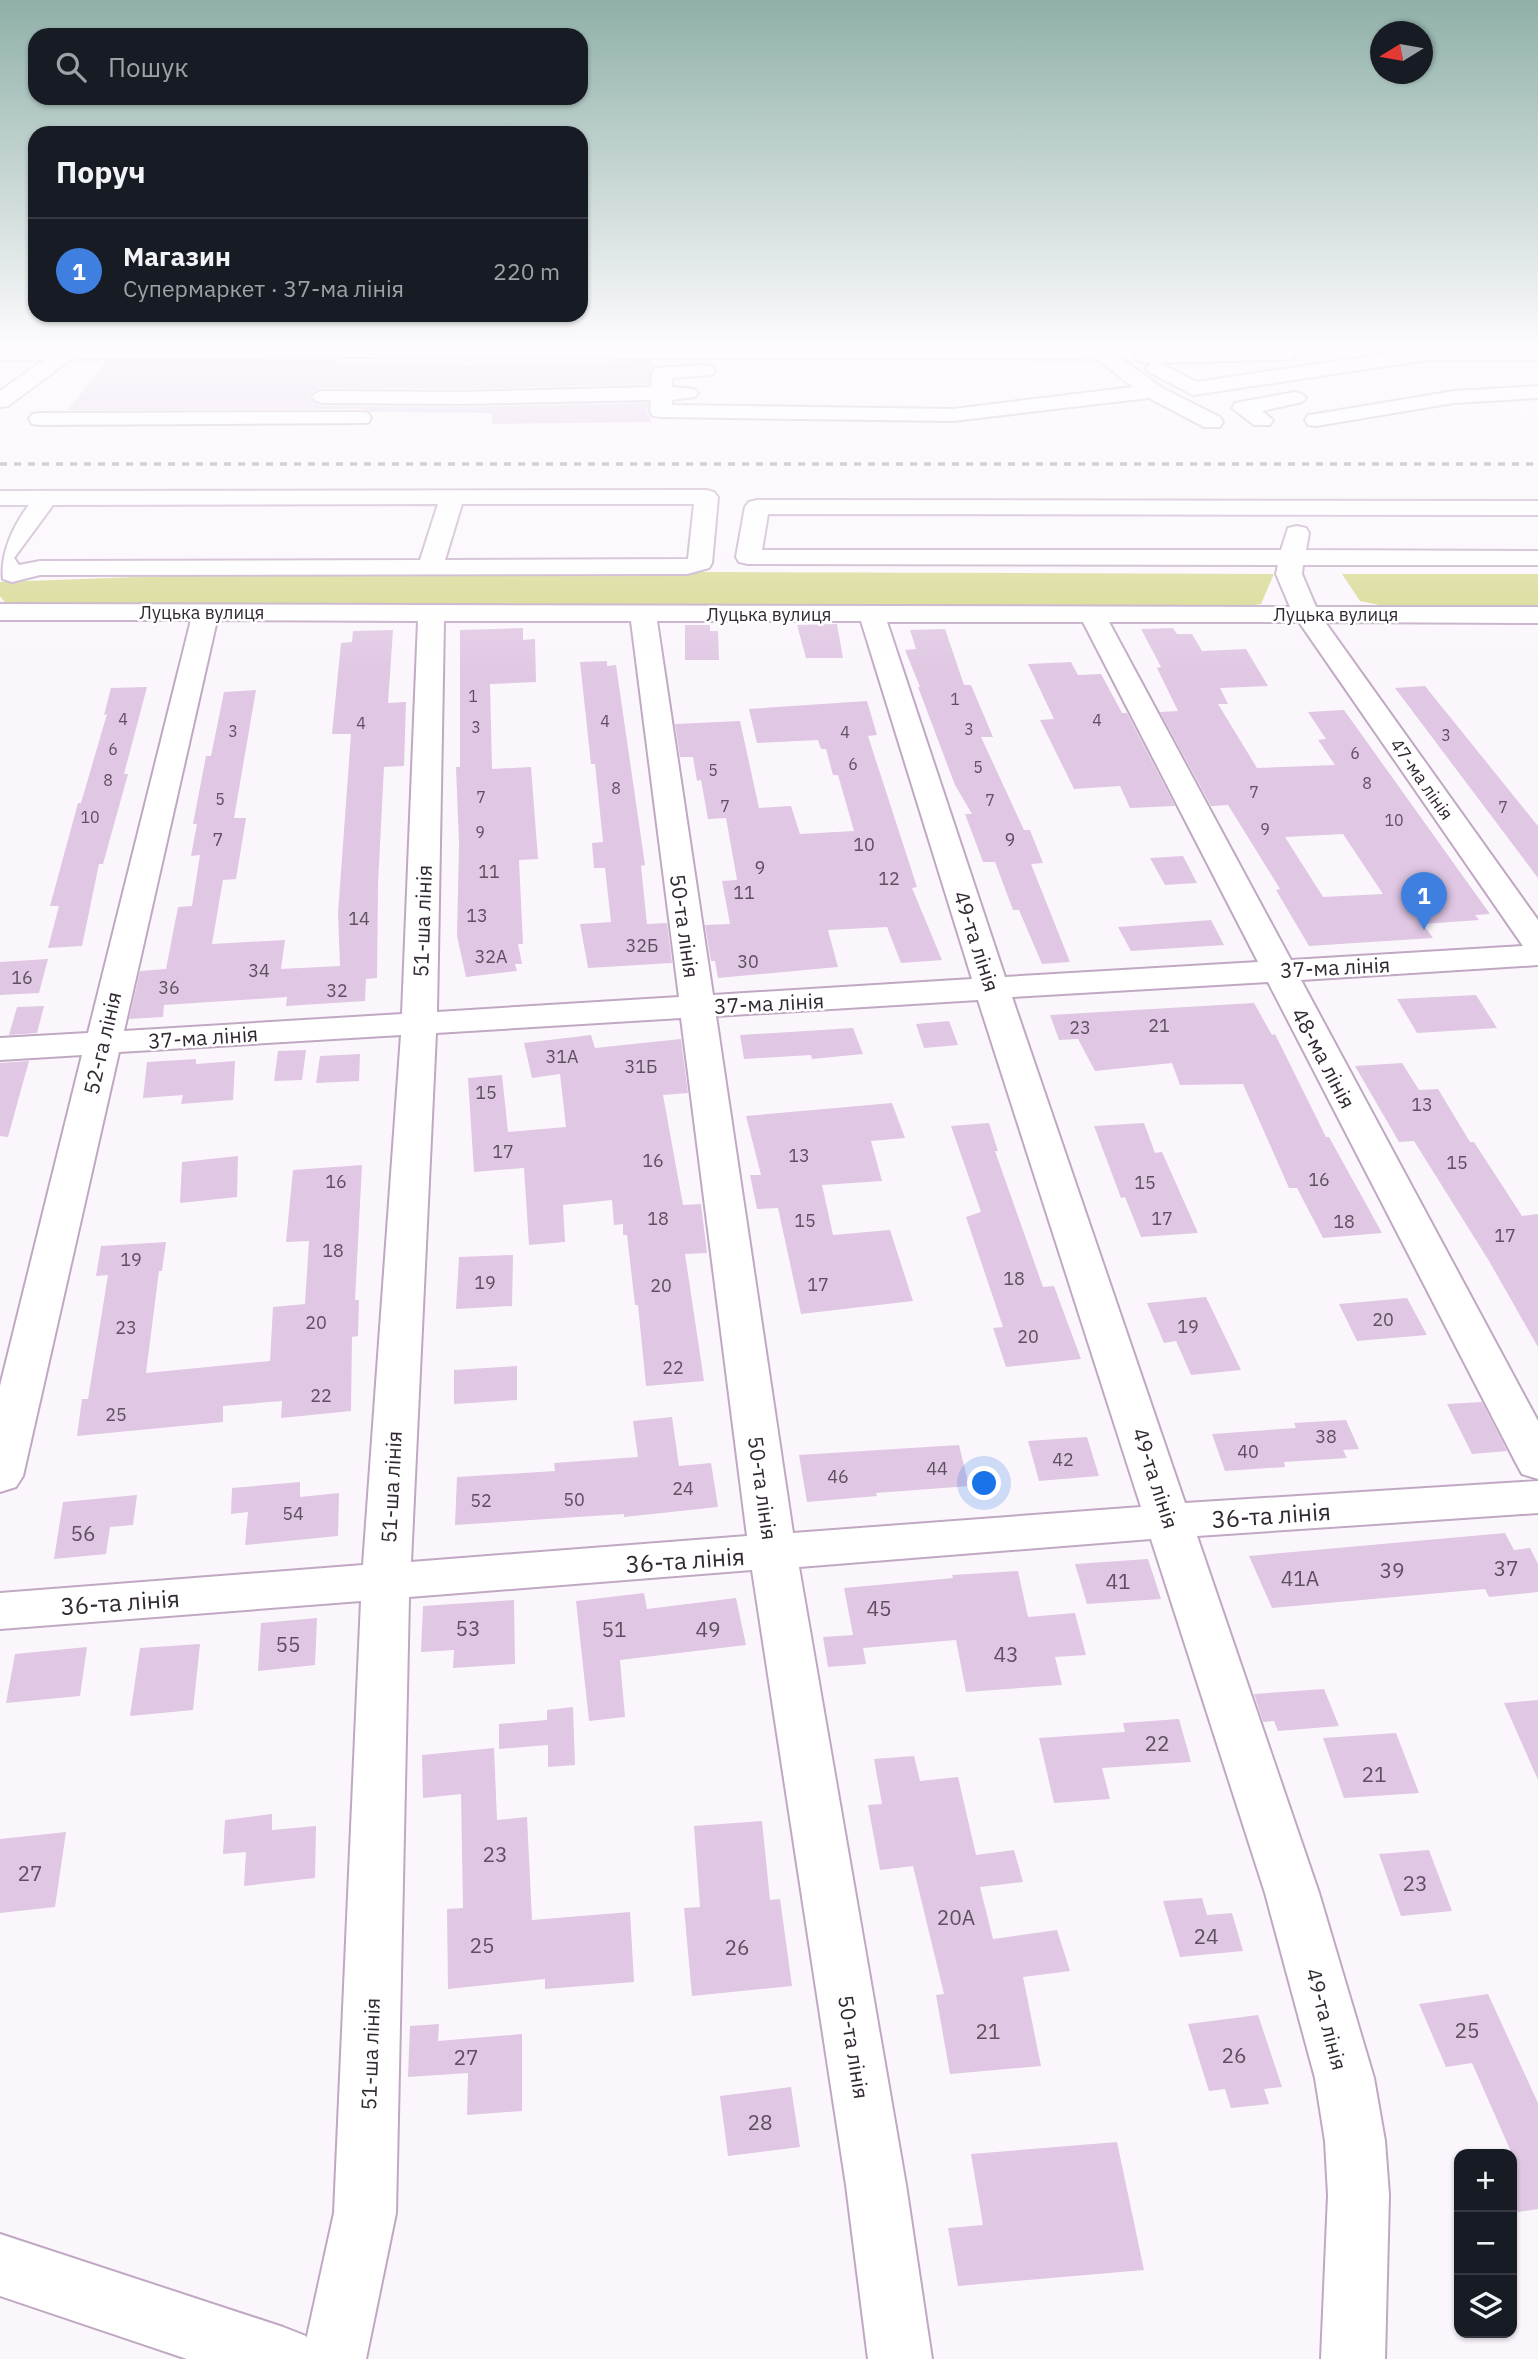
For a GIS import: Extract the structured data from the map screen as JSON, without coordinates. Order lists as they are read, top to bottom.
{
  "streets": {
    "main road": [
      "Луцька вулиця",
      "47-ма лінія",
      "51-ша лінія",
      "50-та лінія",
      "49-та лінія",
      "37-ма лінія",
      "52-га лінія",
      "48-ма лінія",
      "36-та лінія"
    ]
  },
  "crossings": [
    ["Луцька вулиця", "47-ма лінія"],
    ["Луцька вулиця", "51-ша лінія"],
    ["Луцька вулиця", "50-та лінія"],
    ["Луцька вулиця", "49-та лінія"],
    ["Луцька вулиця", "52-га лінія"],
    ["Луцька вулиця", "48-ма лінія"],
    ["51-ша лінія", "37-ма лінія"],
    ["51-ша лінія", "36-та лінія"],
    ["50-та лінія", "37-ма лінія"],
    ["50-та лінія", "36-та лінія"],
    ["49-та лінія", "37-ма лінія"],
    ["49-та лінія", "36-та лінія"],
    ["37-ма лінія", "52-га лінія"],
    ["37-ма лінія", "48-ма лінія"]
  ],
  "house_numbers": [
    "1",
    "1",
    "4",
    "4",
    "4",
    "4",
    "3",
    "3",
    "3",
    "4",
    "3",
    "6",
    "6",
    "6",
    "5",
    "5",
    "8",
    "8",
    "8",
    "7",
    "7",
    "5",
    "7",
    "7",
    "7",
    "10",
    "10",
    "9",
    "9",
    "7",
    "9",
    "10",
    "9",
    "11",
    "12",
    "11",
    "13",
    "14",
    "32Б",
    "32А",
    "30",
    "34",
    "16",
    "36",
    "32",
    "21",
    "23",
    "31А",
    "31Б",
    "15",
    "13",
    "17",
    "13",
    "16",
    "15",
    "16",
    "16",
    "15",
    "18",
    "17",
    "15",
    "18",
    "17",
    "18",
    "19",
    "18",
    "19",
    "17",
    "20",
    "20",
    "20",
    "19",
    "23",
    "20",
    "22",
    "22",
    "25",
    "38",
    "40",
    "42",
    "44",
    "46",
    "24",
    "50",
    "52",
    "54",
    "56",
    "37",
    "39",
    "41А",
    "41",
    "45",
    "53",
    "51",
    "49",
    "55",
    "43",
    "22",
    "21",
    "23",
    "27",
    "23",
    "20А",
    "24",
    "25",
    "26",
    "25",
    "21",
    "26",
    "27",
    "28"
  ],
  "north": "left",
  "page": {
    "search": "Пошук",
    "heading": "Поруч",
    "list": [
      {
        "mark": "1",
        "name": "Магазин",
        "note": "Супермаркет · 37-ма лінія",
        "value": "220 m"
      }
    ],
    "pins": "1",
    "map_buttons": ["+", "−"]
  }
}
